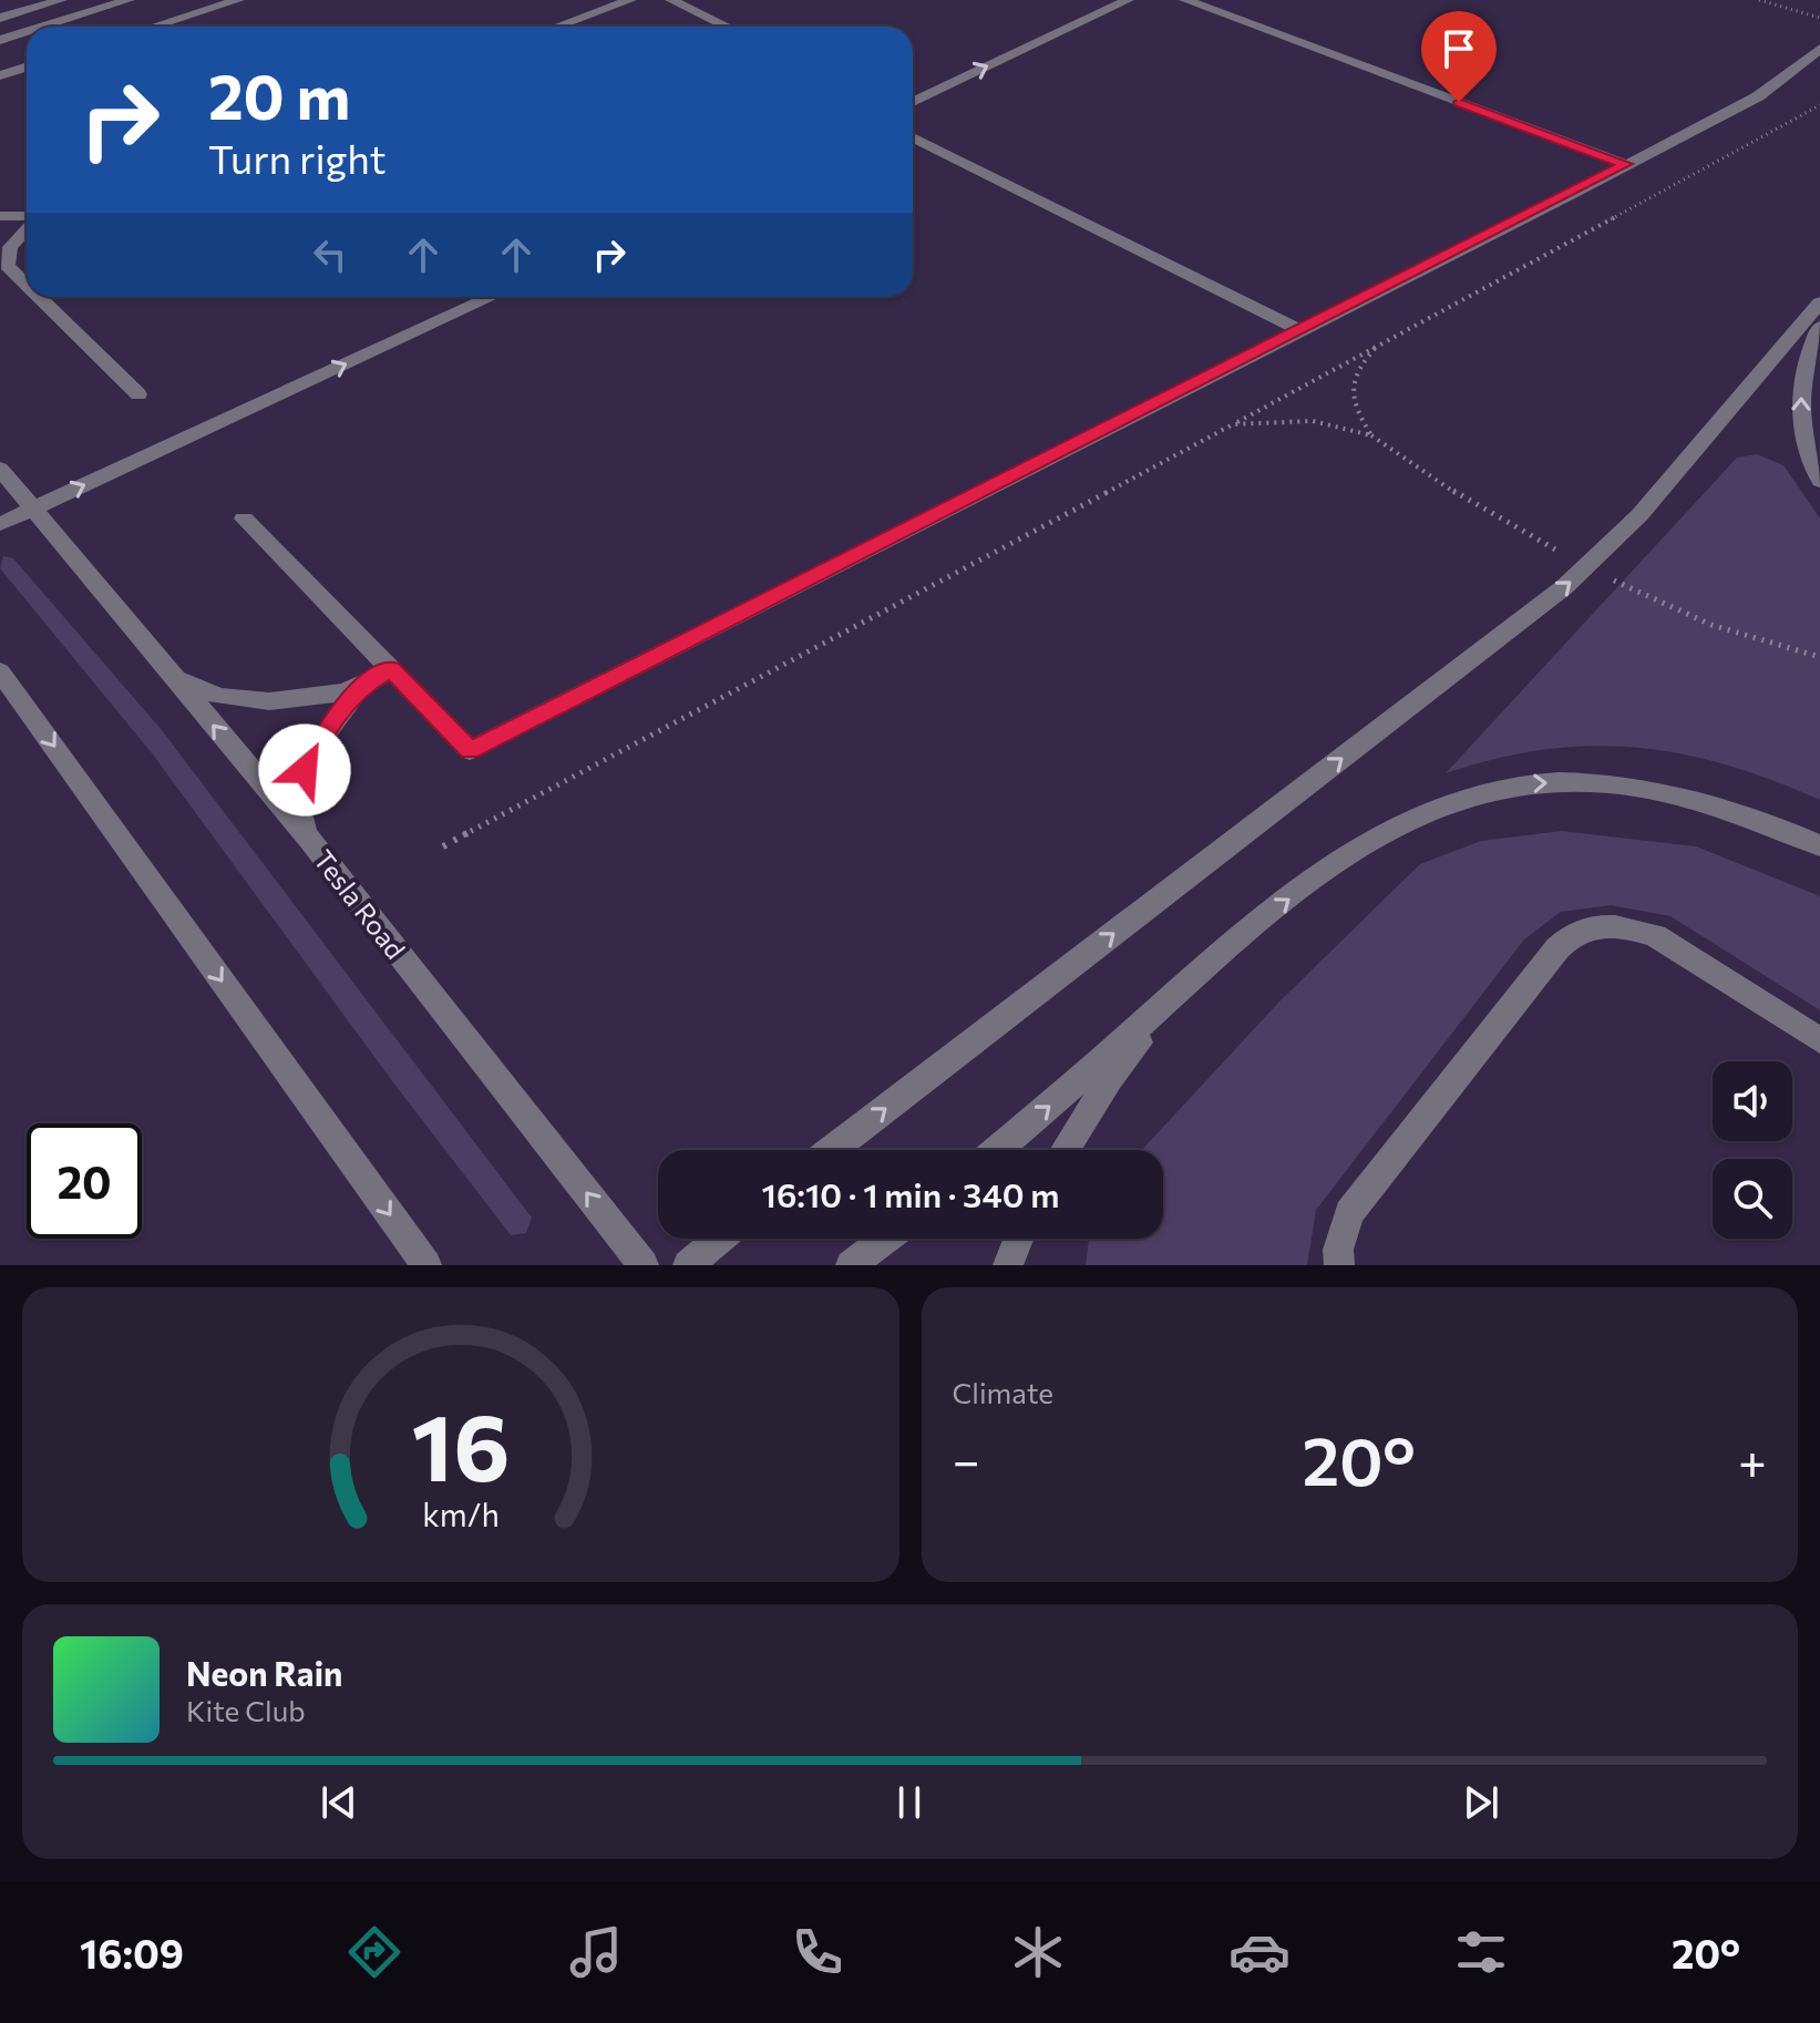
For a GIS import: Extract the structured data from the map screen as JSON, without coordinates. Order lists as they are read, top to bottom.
{
  "streets": {
    "street": ["Tesla Road"]
  },
  "page": {
    "turn": ["20 m", "Turn right"],
    "limit": "20",
    "trip": "16:10 · 1 min · 340 m",
    "tile": "Climate",
    "heat": ["−", "20°", "+"],
    "song": ["Neon Rain", "Kite Club"],
    "tabs": ["16:09", "20°"],
    "gauge": ["16", "km/h"]
  }
}
